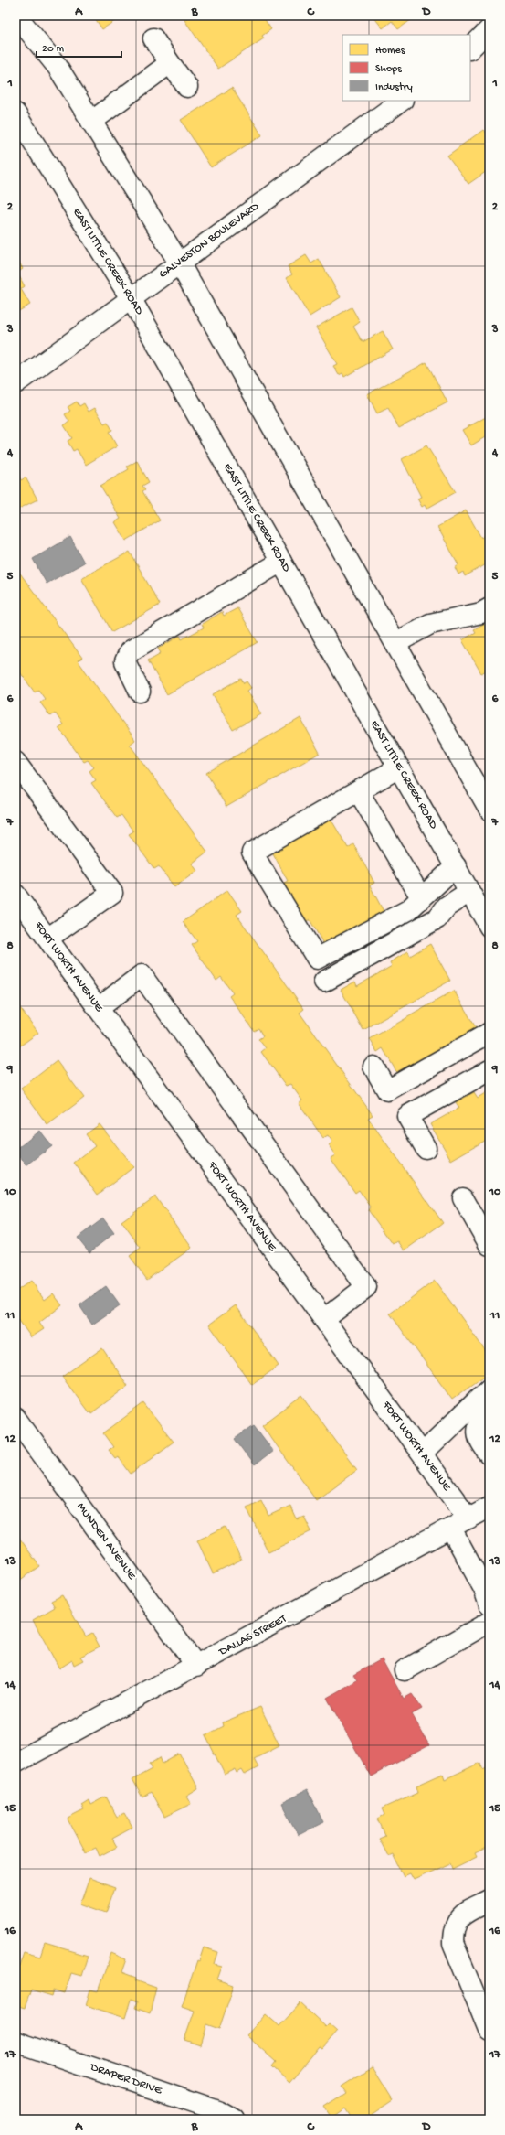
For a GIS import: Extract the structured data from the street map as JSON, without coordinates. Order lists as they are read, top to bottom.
{
  "streets": {
    "street": [
      "GALVESTON BOULEVARD",
      "EAST LITTLE CREEK ROAD",
      "FORT WORTH AVENUE",
      "MUNDEN AVENUE",
      "DALLAS STREET",
      "DRAPER DRIVE"
    ]
  },
  "crossings": [
    ["GALVESTON BOULEVARD", "EAST LITTLE CREEK ROAD"],
    ["FORT WORTH AVENUE", "DALLAS STREET"],
    ["MUNDEN AVENUE", "DALLAS STREET"]
  ],
  "legend": ["Homes", "Shops", "Industry"],
  "scale_bar": "20 m",
  "grid": {
    "columns": [
      "A",
      "B",
      "C",
      "D"
    ],
    "rows": [
      "1",
      "2",
      "3",
      "4",
      "5",
      "6",
      "7",
      "8",
      "9",
      "10",
      "11",
      "12",
      "13",
      "14",
      "15",
      "16",
      "17"
    ]
  }
}
